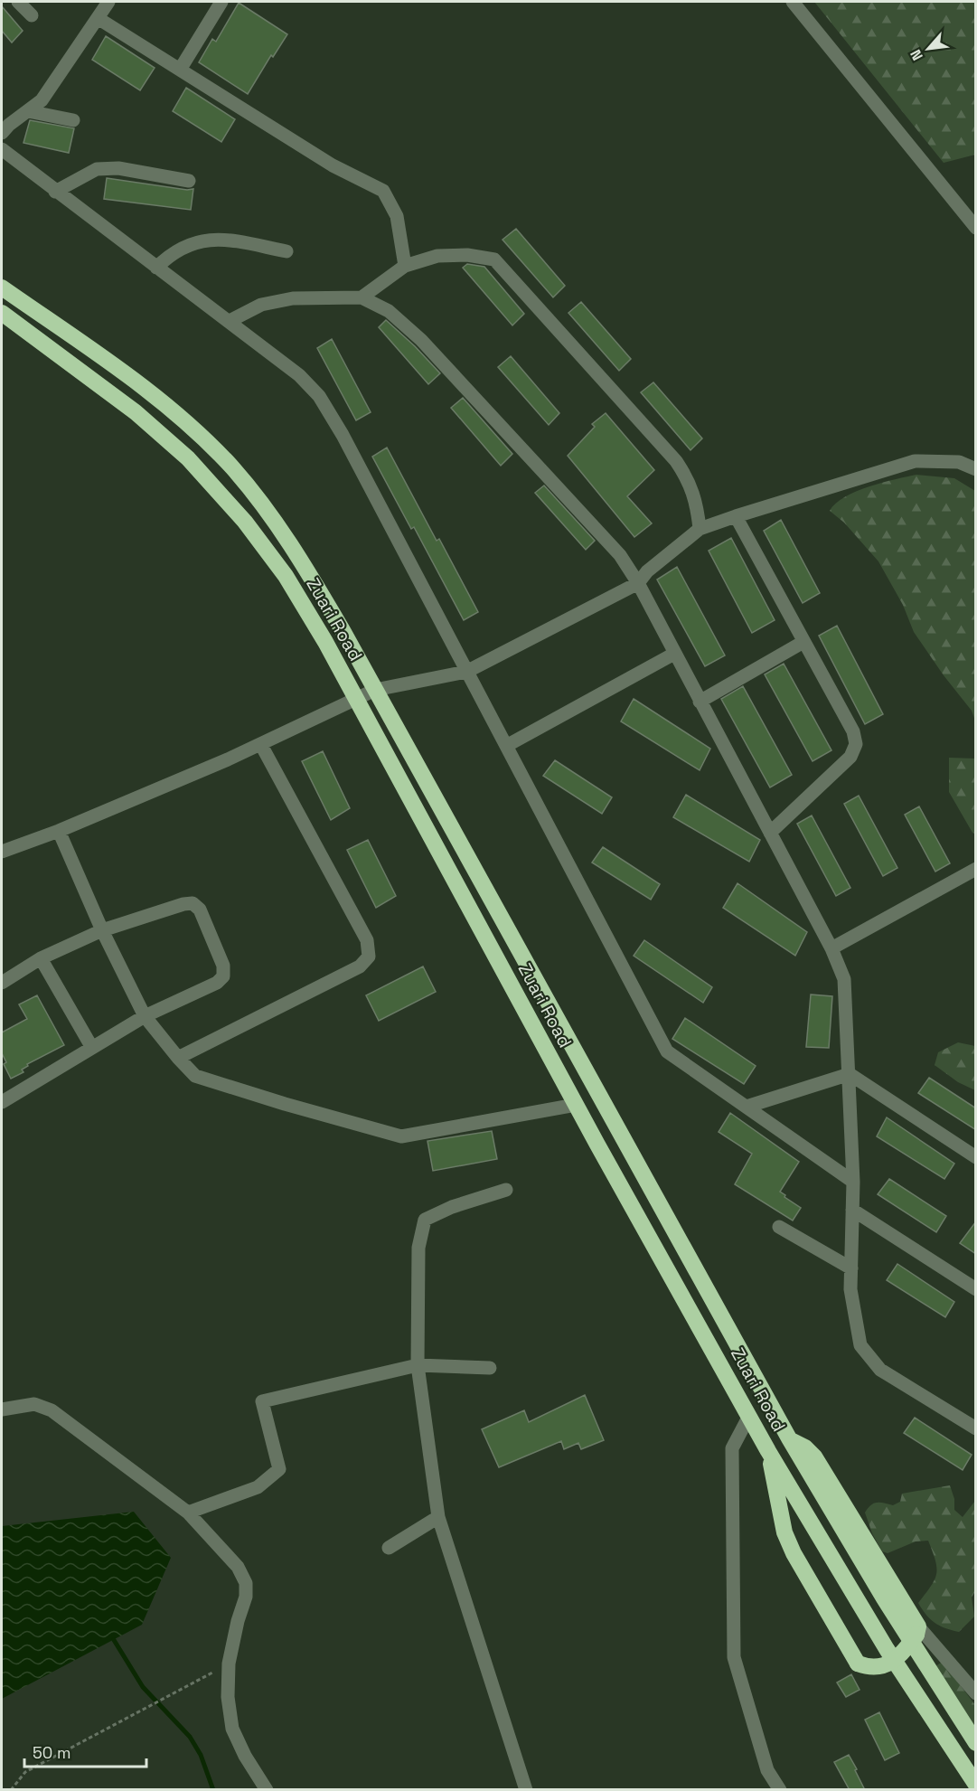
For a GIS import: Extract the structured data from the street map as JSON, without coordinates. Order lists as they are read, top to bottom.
{
  "streets": {
    "highway": ["Zuari Road"]
  },
  "scale_bar": "50 m",
  "north": "bottom left"
}
